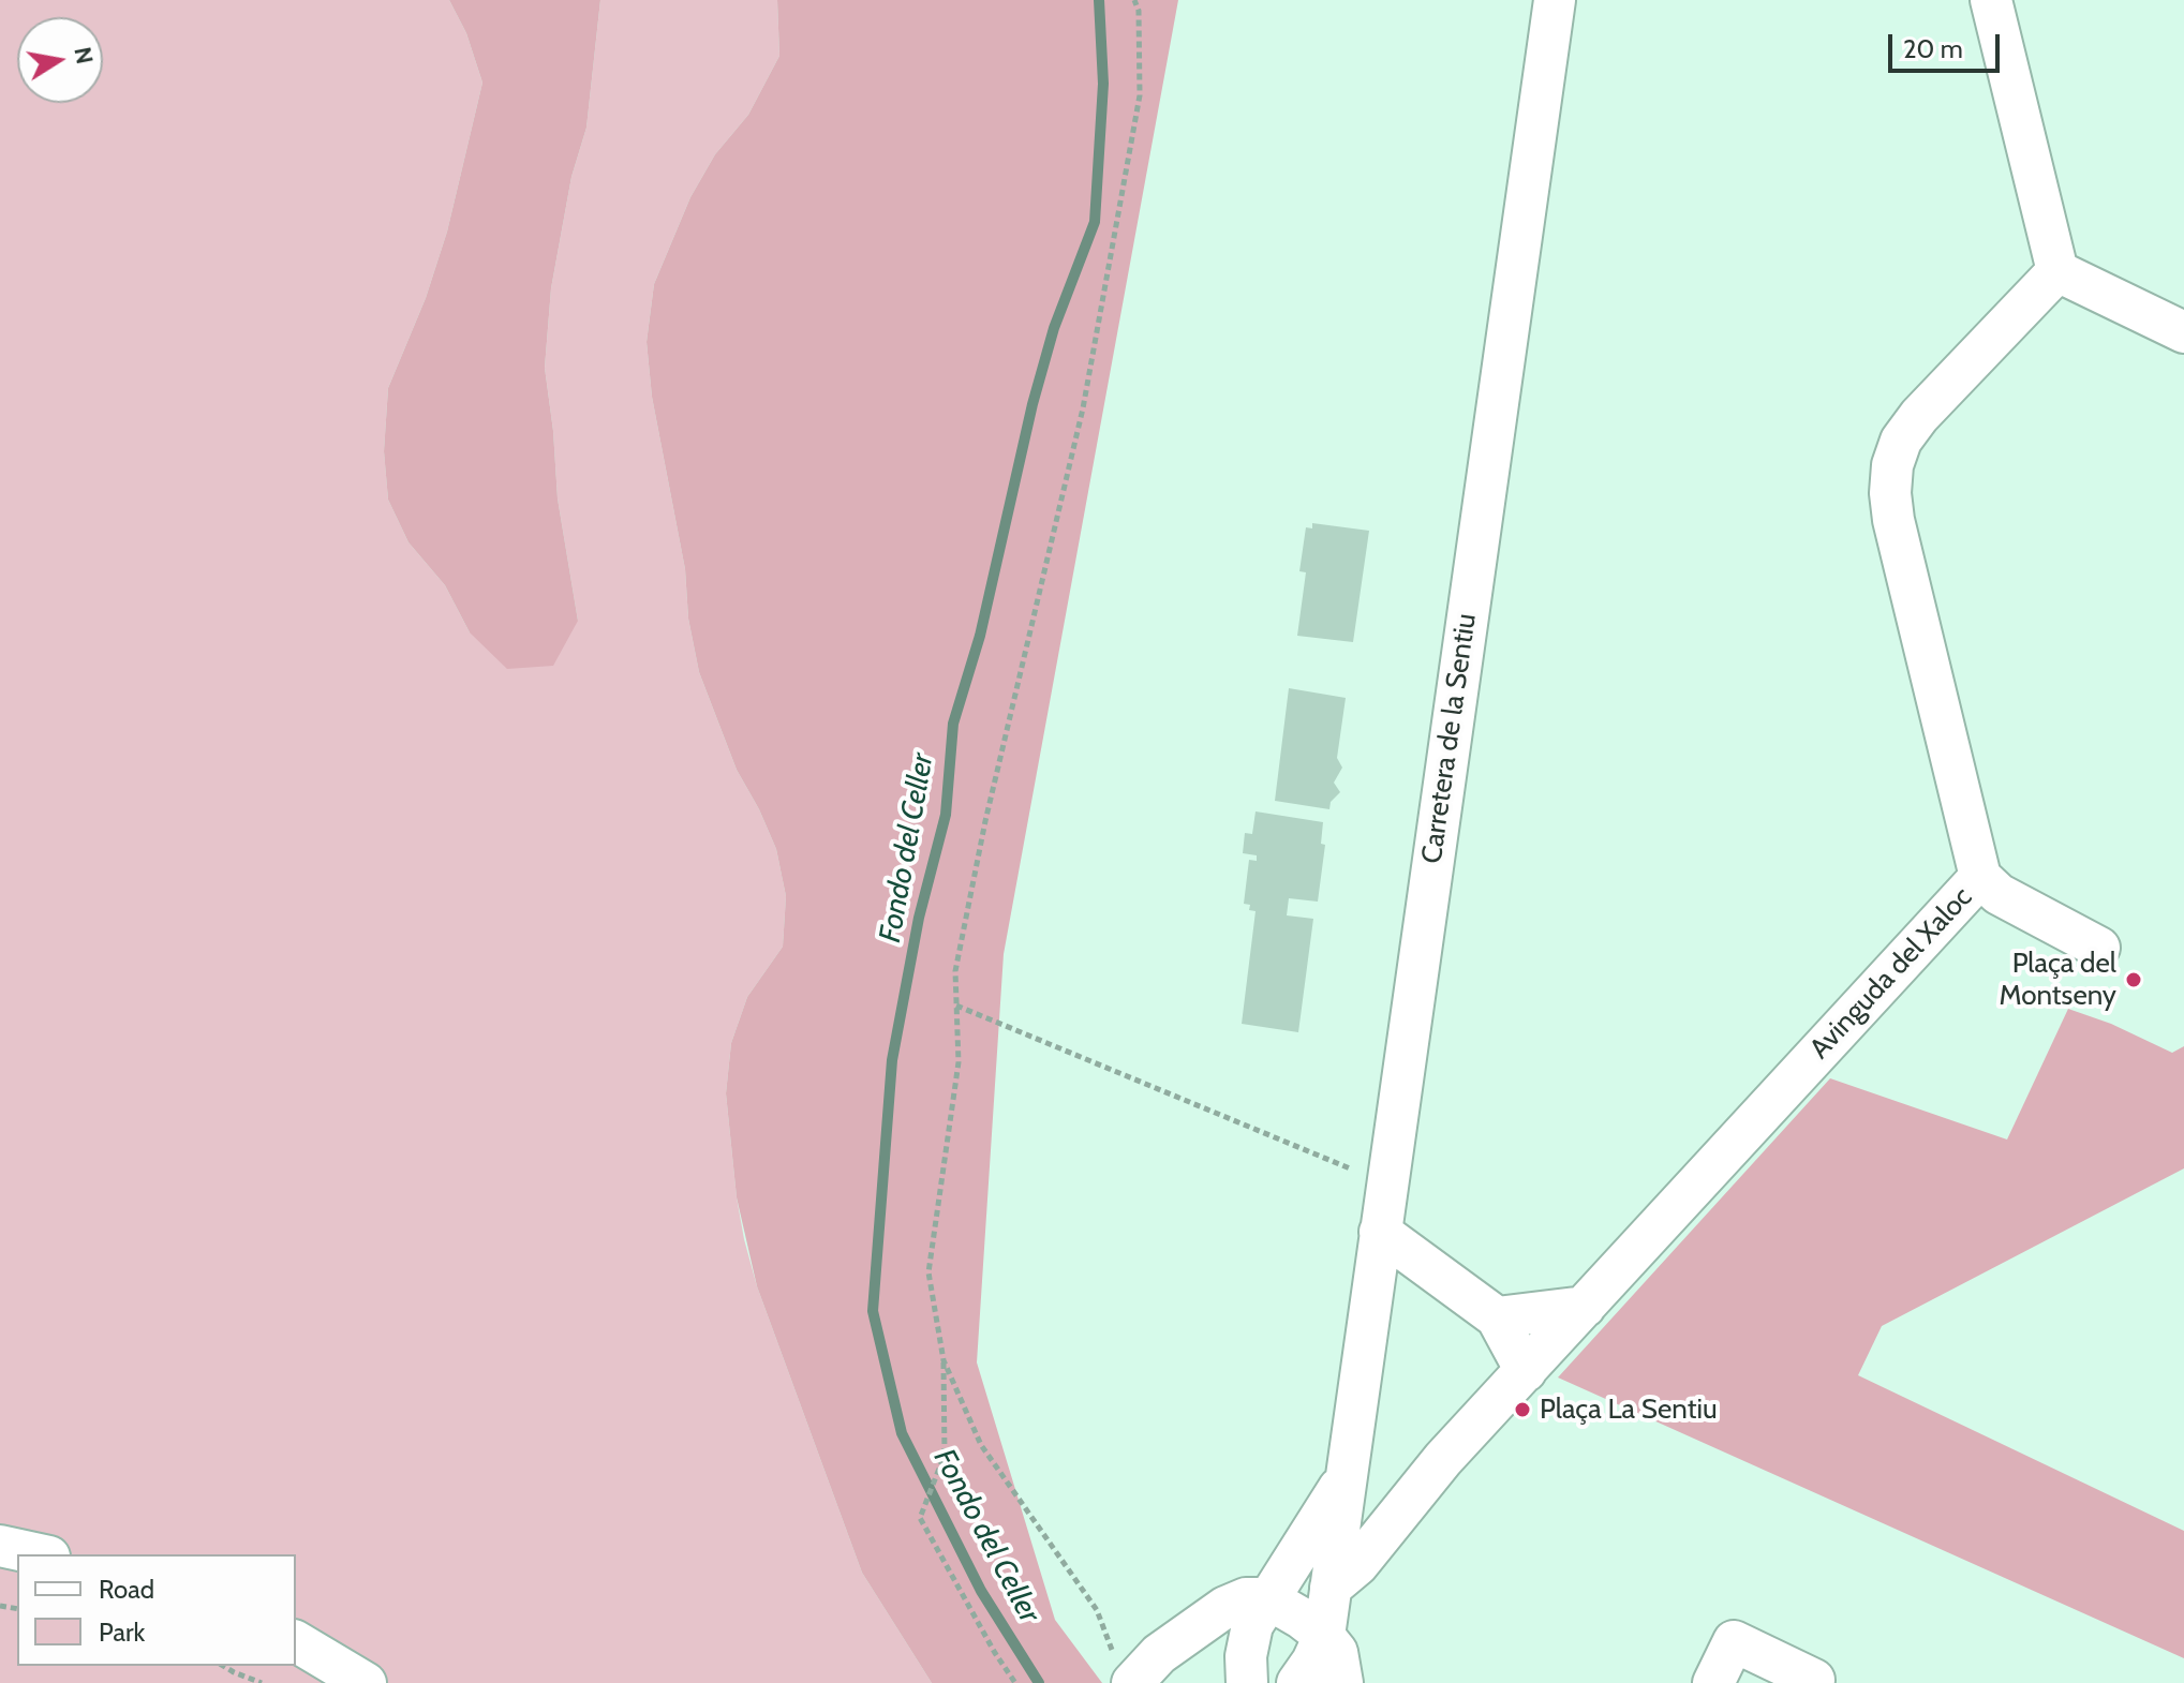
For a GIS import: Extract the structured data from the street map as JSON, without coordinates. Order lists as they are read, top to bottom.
{
  "streets": {
    "street": ["Carretera de la Sentiu", "Avinguda del Xaloc"]
  },
  "water": ["Fondo del Celler"],
  "places": ["Plaça del Montseny", "Plaça La Sentiu"],
  "legend": ["Road", "Park"],
  "scale_bar": "20 m",
  "north": "right"
}
